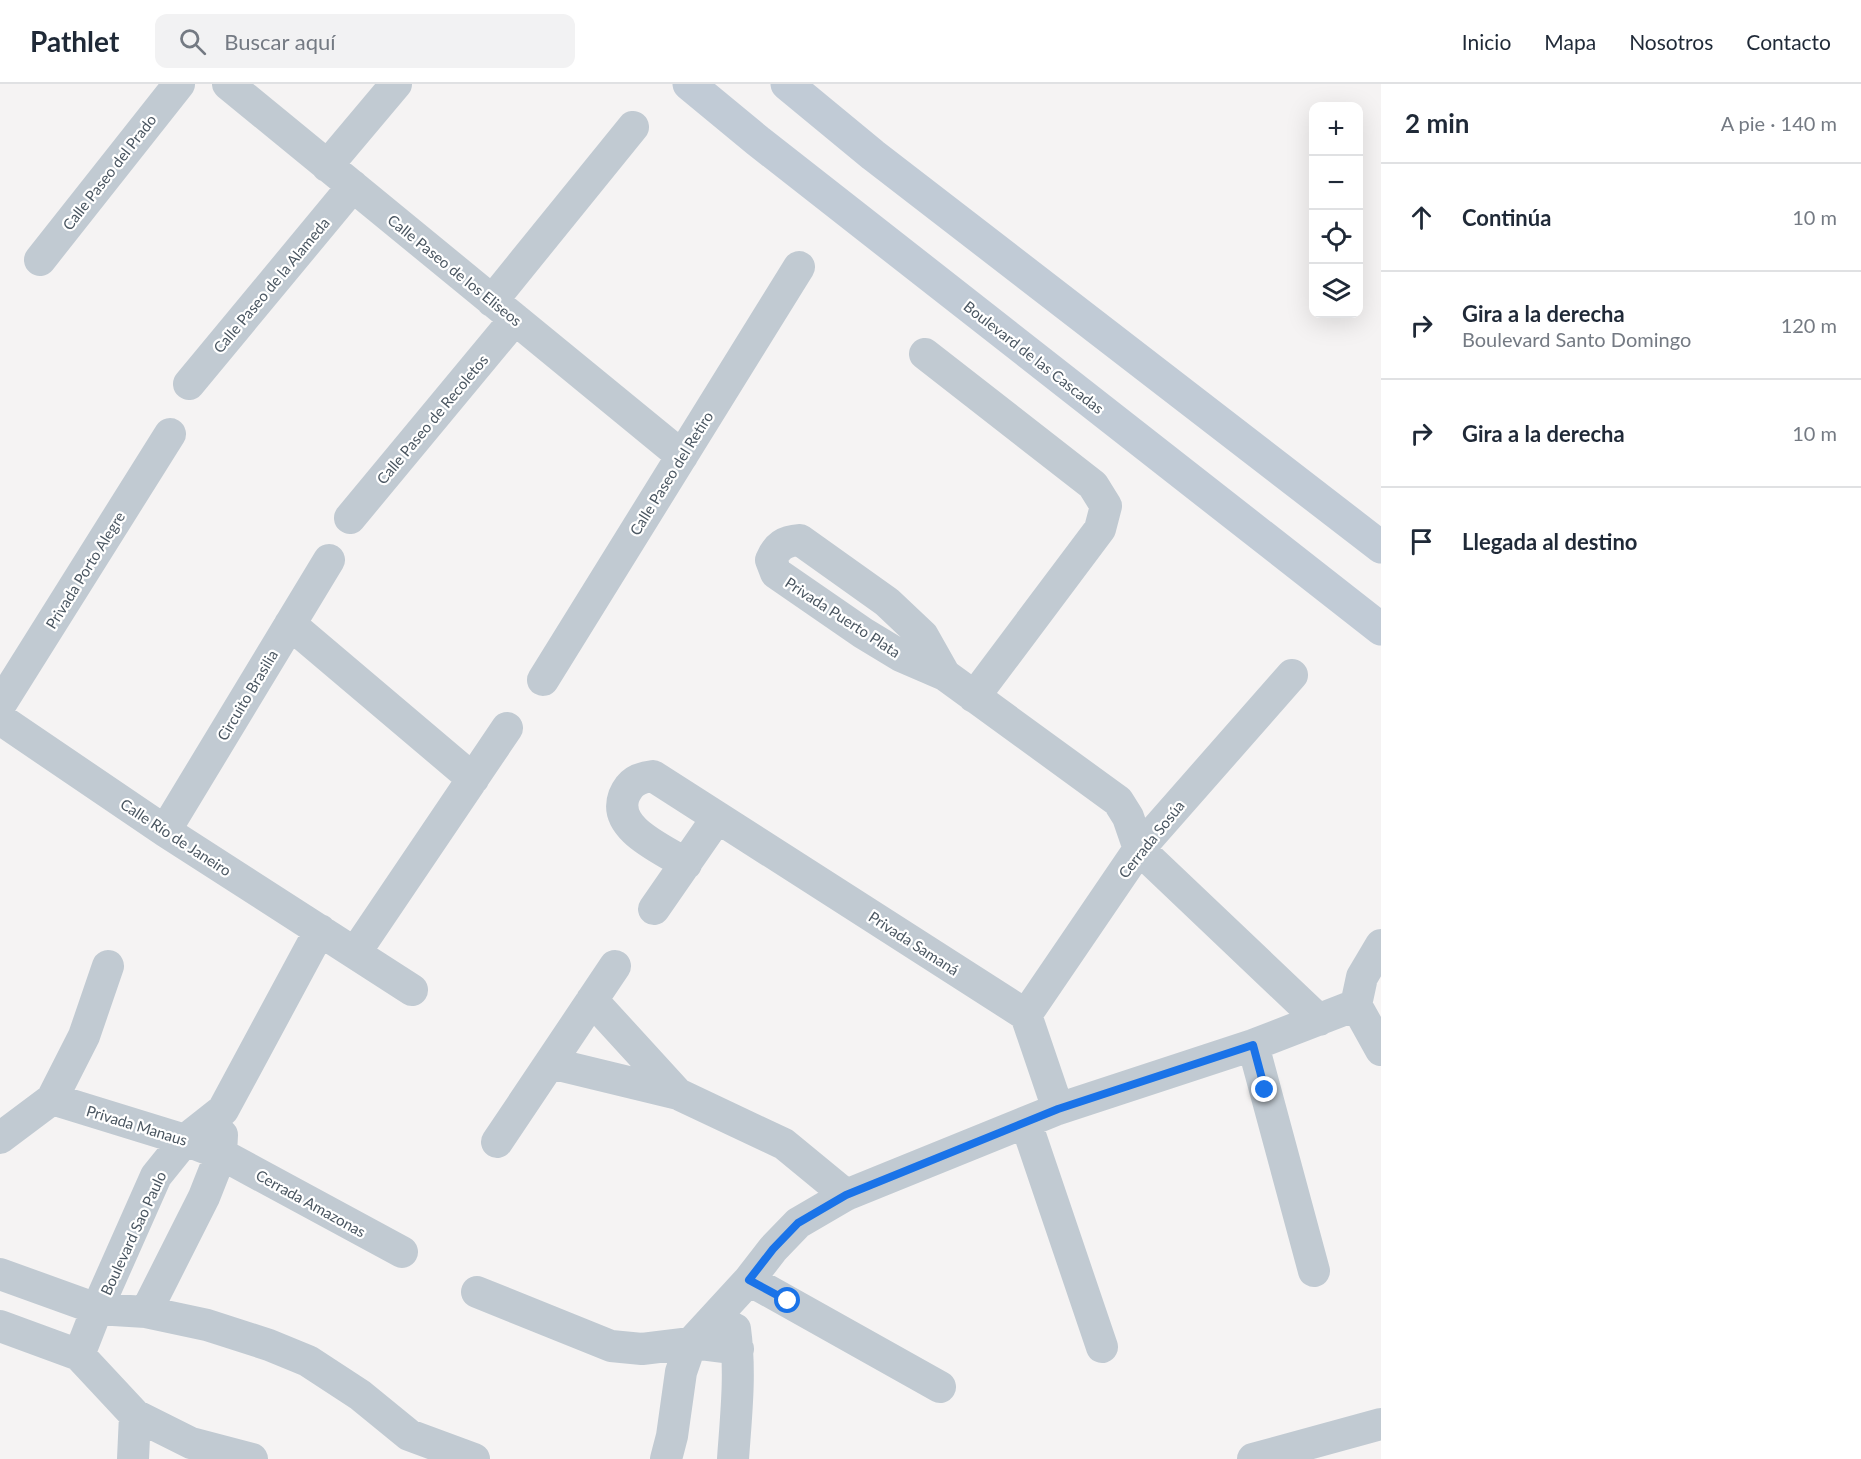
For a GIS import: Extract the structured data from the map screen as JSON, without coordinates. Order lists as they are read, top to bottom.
{
  "streets": {
    "main road": ["Boulevard de las Cascadas"],
    "street": [
      "Calle Paseo del Prado",
      "Calle Paseo de los Eliseos",
      "Calle Paseo de la Alameda",
      "Calle Paseo de Recoletos",
      "Calle Paseo del Retiro",
      "Privada Porto Alegre",
      "Privada Puerto Plata",
      "Circuito Brasilia",
      "Calle Río de Janeiro",
      "Cerrada Sosúa",
      "Privada Samaná",
      "Privada Manaus",
      "Cerrada Amazonas",
      "Boulevard Sao Paulo"
    ]
  },
  "crossings": [
    ["Calle Paseo de los Eliseos", "Calle Paseo de la Alameda"],
    ["Calle Paseo de los Eliseos", "Calle Paseo de Recoletos"],
    ["Calle Paseo de los Eliseos", "Calle Paseo del Retiro"],
    ["Privada Puerto Plata", "Cerrada Sosúa"],
    ["Circuito Brasilia", "Calle Río de Janeiro"],
    ["Calle Río de Janeiro", "Boulevard Sao Paulo"],
    ["Cerrada Sosúa", "Privada Samaná"],
    ["Privada Manaus", "Cerrada Amazonas"],
    ["Privada Manaus", "Boulevard Sao Paulo"],
    ["Cerrada Amazonas", "Boulevard Sao Paulo"]
  ],
  "page": {
    "header": "Pathlet",
    "search": "Buscar aquí",
    "nav": [
      "Inicio",
      "Mapa",
      "Nosotros",
      "Contacto"
    ],
    "heading": ["2 min", "A pie · 140 m"],
    "map_buttons": ["+", "−"],
    "list": [
      ["Continúa", "10 m"],
      ["Gira a la derecha", "Boulevard Santo Domingo", "120 m"],
      ["Gira a la derecha", "10 m"],
      "Llegada al destino"
    ]
  }
}
